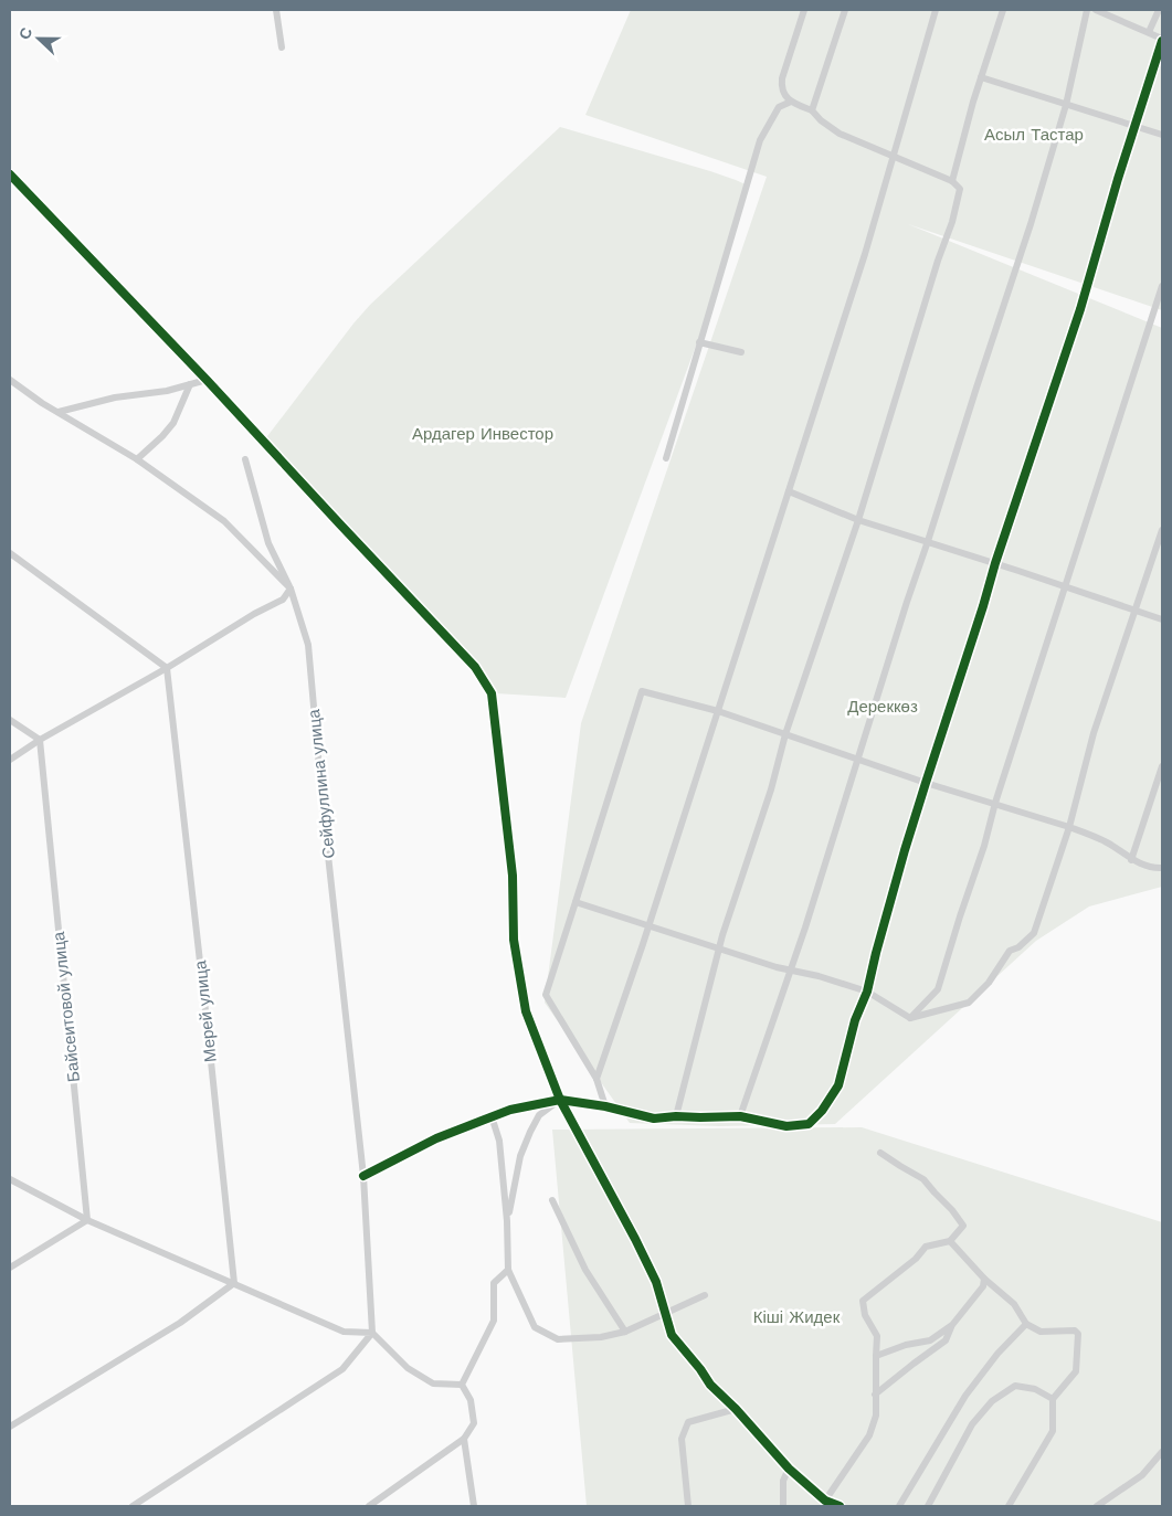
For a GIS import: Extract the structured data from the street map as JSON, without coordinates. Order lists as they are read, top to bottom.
{
  "streets": {
    "street": ["Сейфуллина улица", "Байсеитовой улица", "Мерей улица"]
  },
  "parks": [
    "Асыл Тастар",
    "Ардагер Инвестор",
    "Дереккөз",
    "Кіші Жидек"
  ],
  "north": "left"
}
